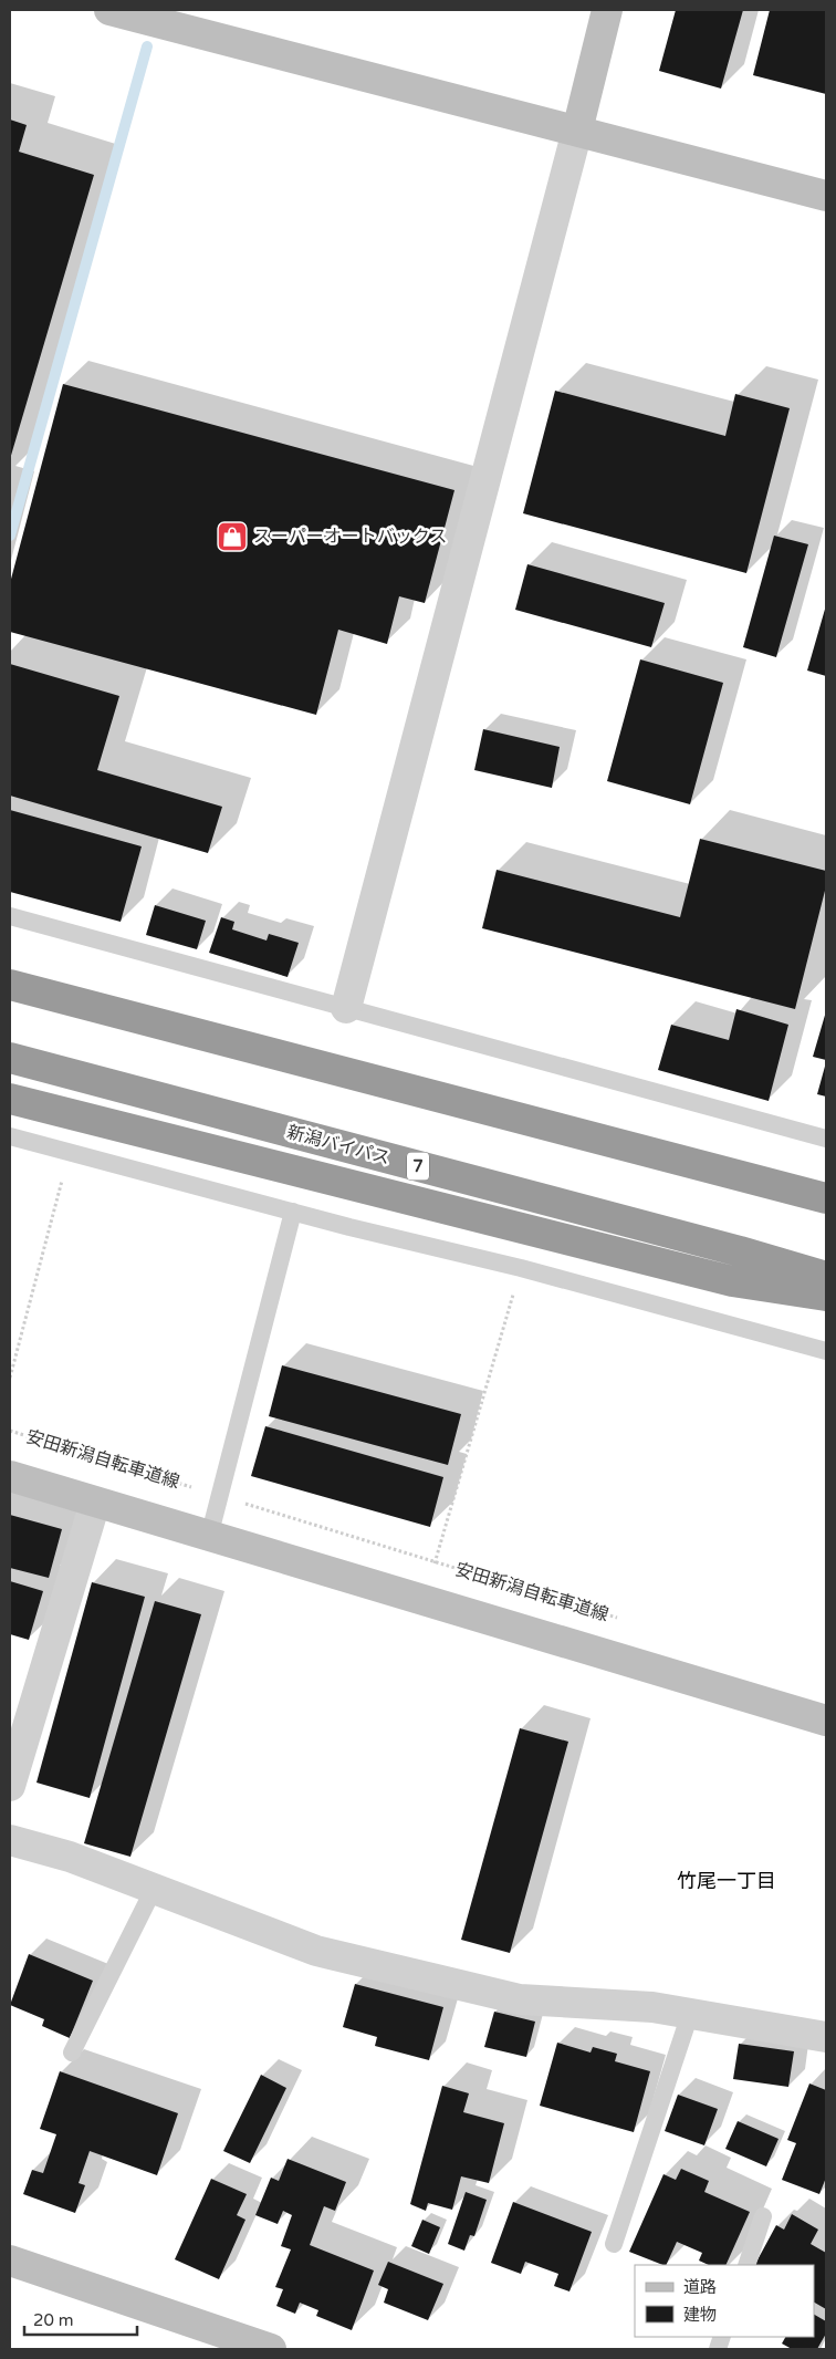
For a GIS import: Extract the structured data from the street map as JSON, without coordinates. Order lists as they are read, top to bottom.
{
  "streets": {
    "highway": ["新潟バイパス", "7"],
    "path": ["安田新潟自転車道線"]
  },
  "districts": ["竹尾一丁目"],
  "places": {
    "shop": ["スーパーオートバックス"]
  },
  "legend": ["道路", "建物"],
  "scale_bar": "20 m"
}
